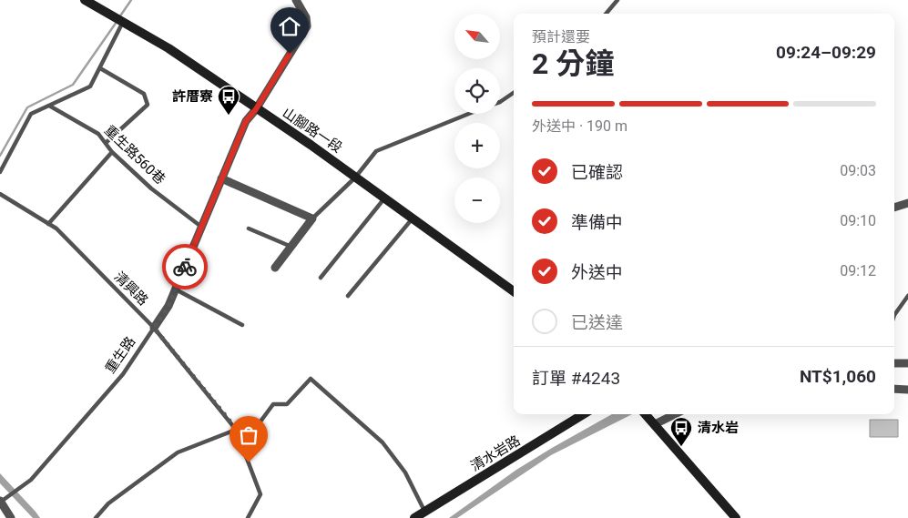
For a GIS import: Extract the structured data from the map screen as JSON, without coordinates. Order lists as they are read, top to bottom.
{
  "streets": {
    "main road": ["山腳路一段", "清水岩路"],
    "street": ["重生路"],
    "lane": ["重生路560巷", "清興路"]
  },
  "crossings": [
    ["山腳路一段", "重生路"],
    ["重生路560巷", "重生路"],
    ["清興路", "重生路"]
  ],
  "places": {
    "bus stop": ["許厝寮", "清水岩"]
  },
  "north": "top left",
  "page": {
    "map_buttons": ["+", "−"],
    "heading": ["2 分鐘", "預計還要", "09:24–09:29"],
    "panel": ["訂單 #4243", "NT$1,060"],
    "bar": "外送中 · 190 m",
    "list": [
      ["已確認", "09:03"],
      ["準備中", "09:10"],
      ["外送中", "09:12"],
      "已送達"
    ]
  }
}
